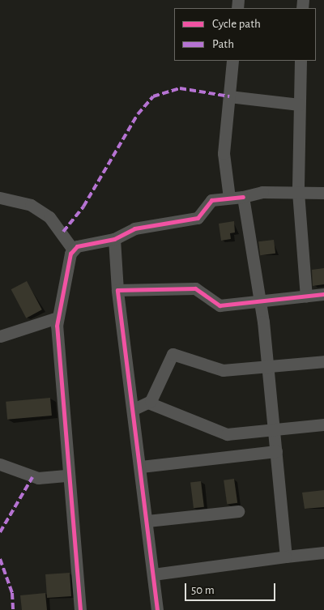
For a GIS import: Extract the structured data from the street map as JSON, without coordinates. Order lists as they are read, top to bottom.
{
  "legend": ["Cycle path", "Path"],
  "scale_bar": "50 m"
}
